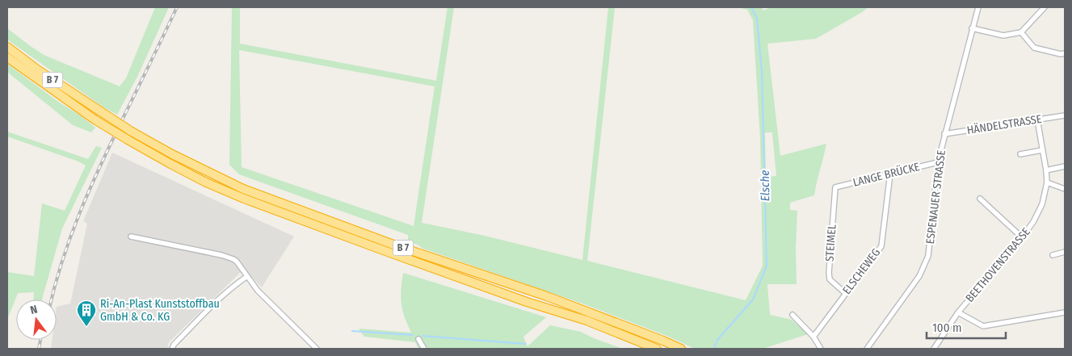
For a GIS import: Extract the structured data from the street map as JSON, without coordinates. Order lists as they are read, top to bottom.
{
  "streets": {
    "highway": ["B 7"],
    "street": [
      "HÄNDELSTRASSE",
      "LANGE BRÜCKE",
      "ESPENAUER STRASSE",
      "STEIMEL",
      "BEETHOVENSTRASSE",
      "ELSCHEWEG"
    ]
  },
  "crossings": [
    ["HÄNDELSTRASSE", "ESPENAUER STRASSE"],
    ["HÄNDELSTRASSE", "BEETHOVENSTRASSE"],
    ["LANGE BRÜCKE", "ESPENAUER STRASSE"],
    ["LANGE BRÜCKE", "STEIMEL"],
    ["LANGE BRÜCKE", "ELSCHEWEG"],
    ["STEIMEL", "ELSCHEWEG"]
  ],
  "water": ["Elsche"],
  "places": {
    "building": ["Ri-An-Plast Kunststoffbau GmbH & Co. KG"]
  },
  "scale_bar": "100 m",
  "north": "top"
}
